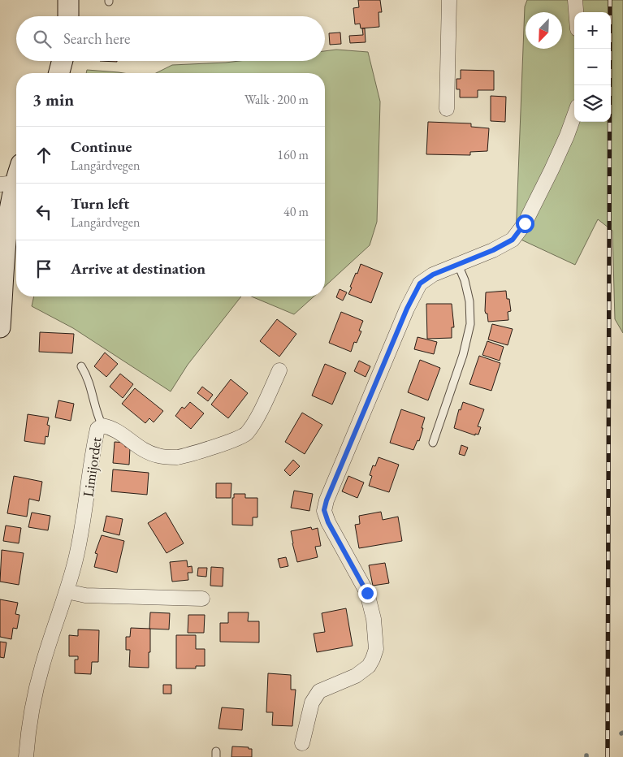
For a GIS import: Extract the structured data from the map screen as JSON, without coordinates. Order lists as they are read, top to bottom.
{
  "streets": {
    "street": ["Limijordet"]
  },
  "north": "bottom left",
  "page": {
    "map_buttons": ["+", "−"],
    "search": "Search here",
    "heading": ["3 min", "Walk · 200 m"],
    "list": [
      ["Continue", "Langårdvegen", "160 m"],
      ["Turn left", "Langårdvegen", "40 m"],
      "Arrive at destination"
    ]
  }
}
